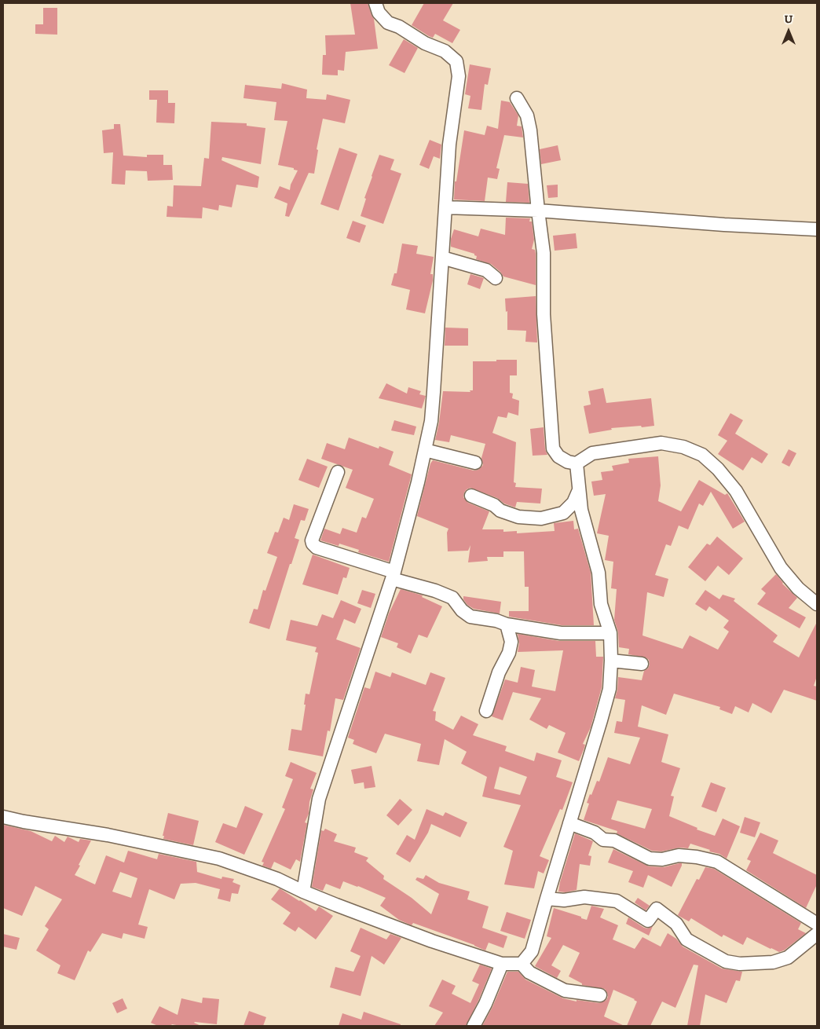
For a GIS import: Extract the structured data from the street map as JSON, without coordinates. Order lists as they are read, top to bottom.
{
  "north": "top"
}
